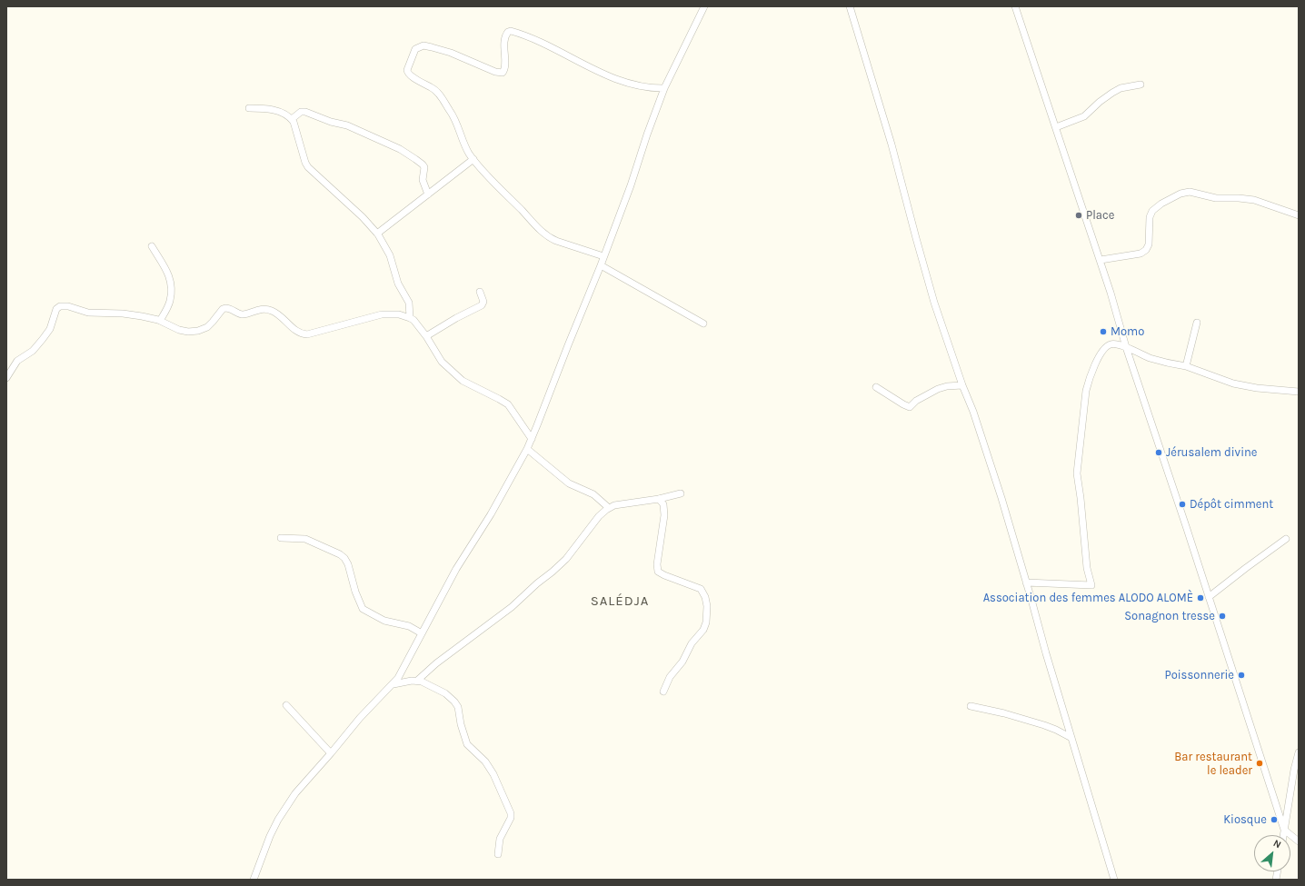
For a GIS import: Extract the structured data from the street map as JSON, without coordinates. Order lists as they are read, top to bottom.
{
  "districts": ["SALÉDJA"],
  "places": [
    "Place",
    "Momo",
    "Jérusalem divine",
    "Dépôt cimment",
    "Association des femmes ALODO ALOMÈ",
    "Sonagnon tresse",
    "Poissonnerie",
    "Bar restaurant le leader",
    "Kiosque"
  ],
  "north": "top right"
}
